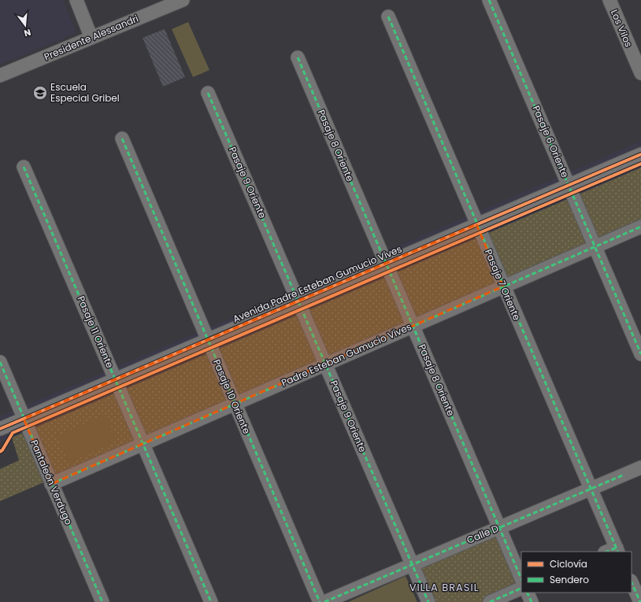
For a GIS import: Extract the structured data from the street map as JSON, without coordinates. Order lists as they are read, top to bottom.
{
  "streets": {
    "street": [
      "Los Vilos",
      "Presidente Alessandri",
      "Pasaje 6 Oriente",
      "Pasaje 8 Oriente",
      "Pasaje 9 Oriente",
      "Avenida Padre Esteban Gumucio Vives",
      "Pasaje 7 Oriente",
      "Pasaje 11 Oriente",
      "Padre Esteban Gumucio Vives",
      "Pasaje 10 Oriente",
      "Pantaleón Verdugo",
      "Calle D"
    ]
  },
  "crossings": [
    ["Pasaje 6 Oriente", "Avenida Padre Esteban Gumucio Vives"],
    ["Pasaje 6 Oriente", "Padre Esteban Gumucio Vives"],
    ["Pasaje 8 Oriente", "Avenida Padre Esteban Gumucio Vives"],
    ["Pasaje 8 Oriente", "Padre Esteban Gumucio Vives"],
    ["Pasaje 8 Oriente", "Calle D"],
    ["Pasaje 9 Oriente", "Avenida Padre Esteban Gumucio Vives"],
    ["Pasaje 9 Oriente", "Padre Esteban Gumucio Vives"],
    ["Pasaje 9 Oriente", "Calle D"],
    ["Avenida Padre Esteban Gumucio Vives", "Pasaje 7 Oriente"],
    ["Avenida Padre Esteban Gumucio Vives", "Pasaje 11 Oriente"],
    ["Avenida Padre Esteban Gumucio Vives", "Pasaje 10 Oriente"],
    ["Avenida Padre Esteban Gumucio Vives", "Pantaleón Verdugo"],
    ["Pasaje 7 Oriente", "Padre Esteban Gumucio Vives"],
    ["Pasaje 7 Oriente", "Calle D"],
    ["Pasaje 11 Oriente", "Padre Esteban Gumucio Vives"],
    ["Padre Esteban Gumucio Vives", "Pasaje 10 Oriente"],
    ["Padre Esteban Gumucio Vives", "Pantaleón Verdugo"]
  ],
  "districts": ["VILLA BRASIL"],
  "places": {
    "school or university": ["Escuela Especial Gribel"]
  },
  "legend": ["Ciclovía", "Sendero"],
  "north": "bottom"
}
